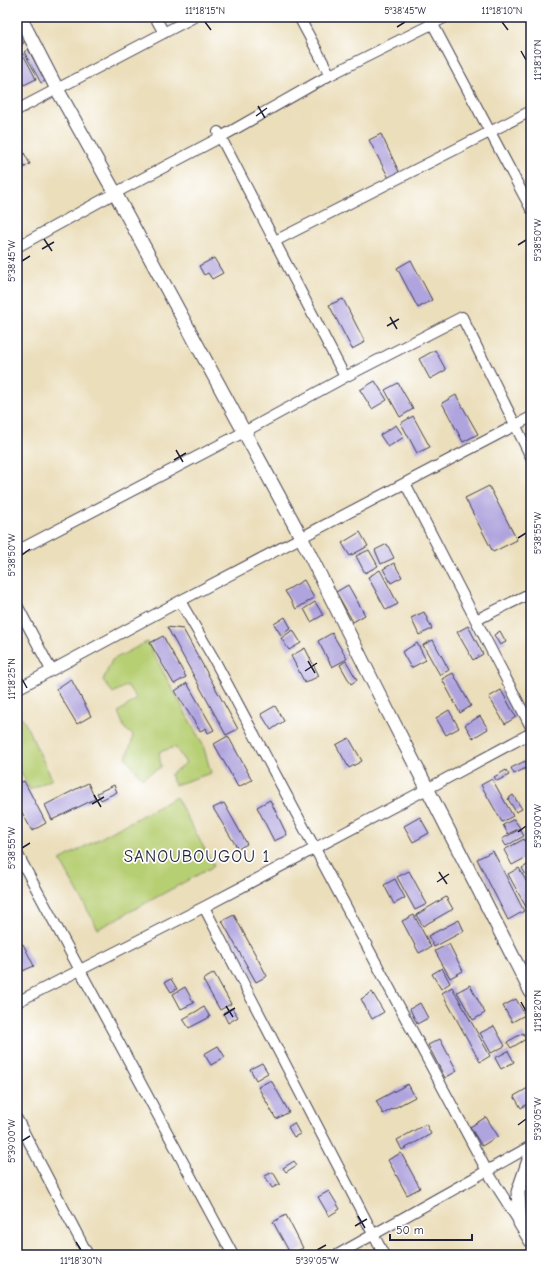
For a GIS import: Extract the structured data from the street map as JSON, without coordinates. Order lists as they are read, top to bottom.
{
  "districts": ["SANOUBOUGOU 1"],
  "scale_bar": "50 m",
  "coordinates": [
    "11°18'15\"N",
    "5°38'45\"W",
    "11°18'10\"N",
    "5°38'50\"W",
    "5°38'55\"W",
    "11°18'25\"N",
    "5°39'00\"W",
    "11°18'20\"N",
    "5°39'05\"W",
    "11°18'30\"N"
  ]
}
